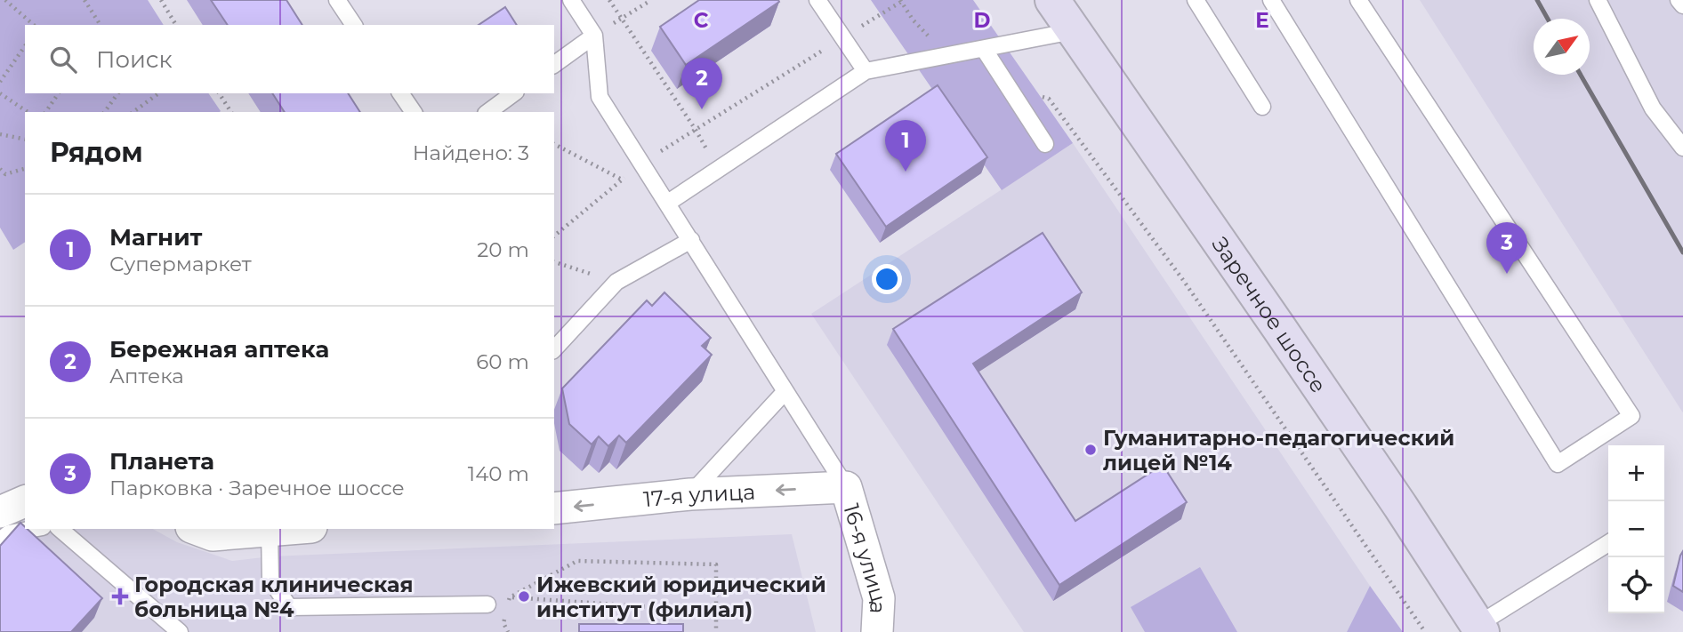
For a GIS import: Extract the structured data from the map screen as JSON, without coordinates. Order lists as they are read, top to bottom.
{
  "streets": {
    "main road": ["Заречное шоссе"],
    "street": ["17-я улица", "16-я улица"]
  },
  "crossings": [
    ["17-я улица", "16-я улица"]
  ],
  "one_way": ["17-я улица"],
  "places": {
    "other": ["Гуманитарно-педагогический лицей №14", "Ижевский юридический институт (филиал)"],
    "health": ["Городская клиническая больница №4"]
  },
  "north": "top right",
  "page": {
    "search": "Поиск",
    "pins": ["2", "1", "3"],
    "heading": ["Рядом", "Найдено: 3"],
    "list": [
      {
        "mark": "1",
        "name": "Магнит",
        "note": "Супермаркет",
        "value": "20 m"
      },
      {
        "mark": "2",
        "name": "Бережная аптека",
        "note": "Аптека",
        "value": "60 m"
      },
      {
        "mark": "3",
        "name": "Планета",
        "note": "Парковка · Заречное шоссе",
        "value": "140 m"
      }
    ],
    "map_buttons": ["+", "−"]
  },
  "grid": {
    "columns": ["C", "D", "E"]
  }
}
